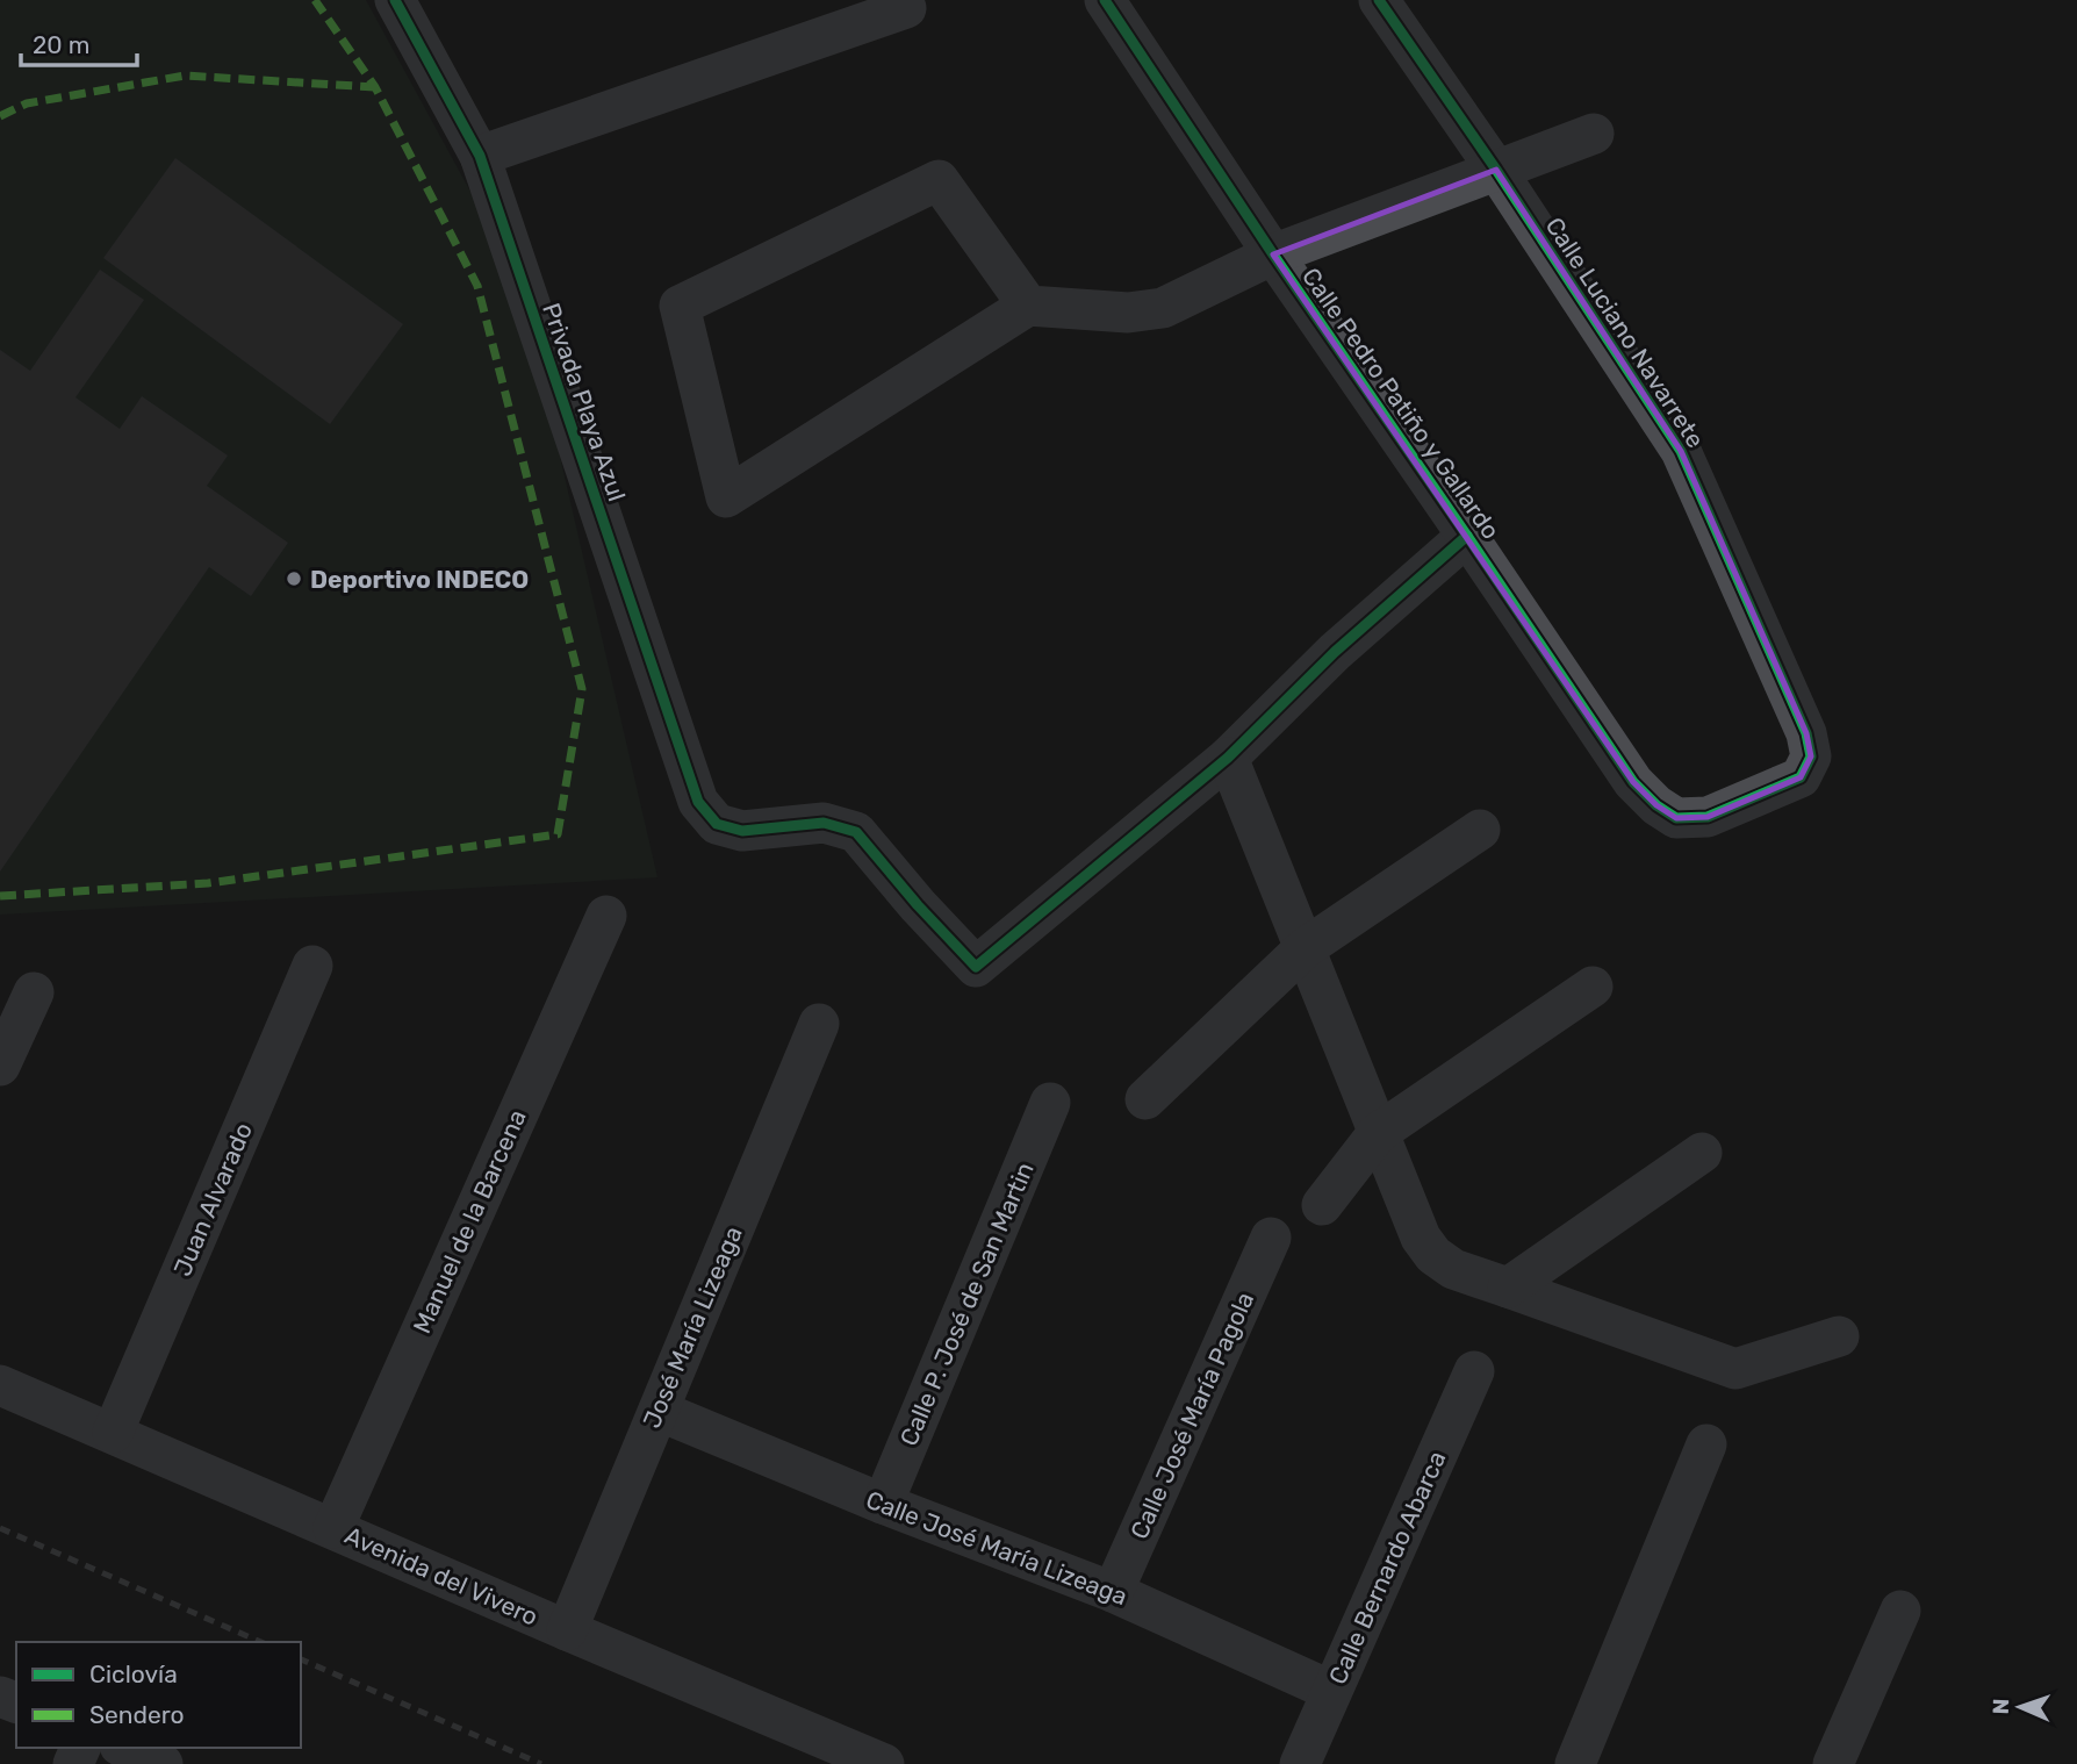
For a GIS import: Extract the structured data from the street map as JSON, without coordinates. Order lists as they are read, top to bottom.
{
  "streets": {
    "street": [
      "Calle Luciano Navarrete",
      "Privada Playa Azul",
      "Calle Pedro Patiño y Gallardo",
      "Juan Alvarado",
      "Manuel de la Barcena",
      "Calle P. José de San Martin",
      "José María Lizeaga",
      "Calle José María Pagola",
      "Calle José María Lizeaga",
      "Calle Bernardo Abarca",
      "Avenida del Vivero"
    ]
  },
  "crossings": [
    ["Calle Luciano Navarrete", "Calle Pedro Patiño y Gallardo"],
    ["Juan Alvarado", "Avenida del Vivero"],
    ["Manuel de la Barcena", "Avenida del Vivero"],
    ["Calle P. José de San Martin", "Calle José María Lizeaga"],
    ["José María Lizeaga", "Calle José María Lizeaga"],
    ["José María Lizeaga", "Avenida del Vivero"],
    ["Calle José María Pagola", "Calle José María Lizeaga"],
    ["Calle José María Lizeaga", "Calle Bernardo Abarca"]
  ],
  "places": ["Deportivo INDECO"],
  "legend": ["Ciclovía", "Sendero"],
  "scale_bar": "20 m",
  "north": "left"
}
